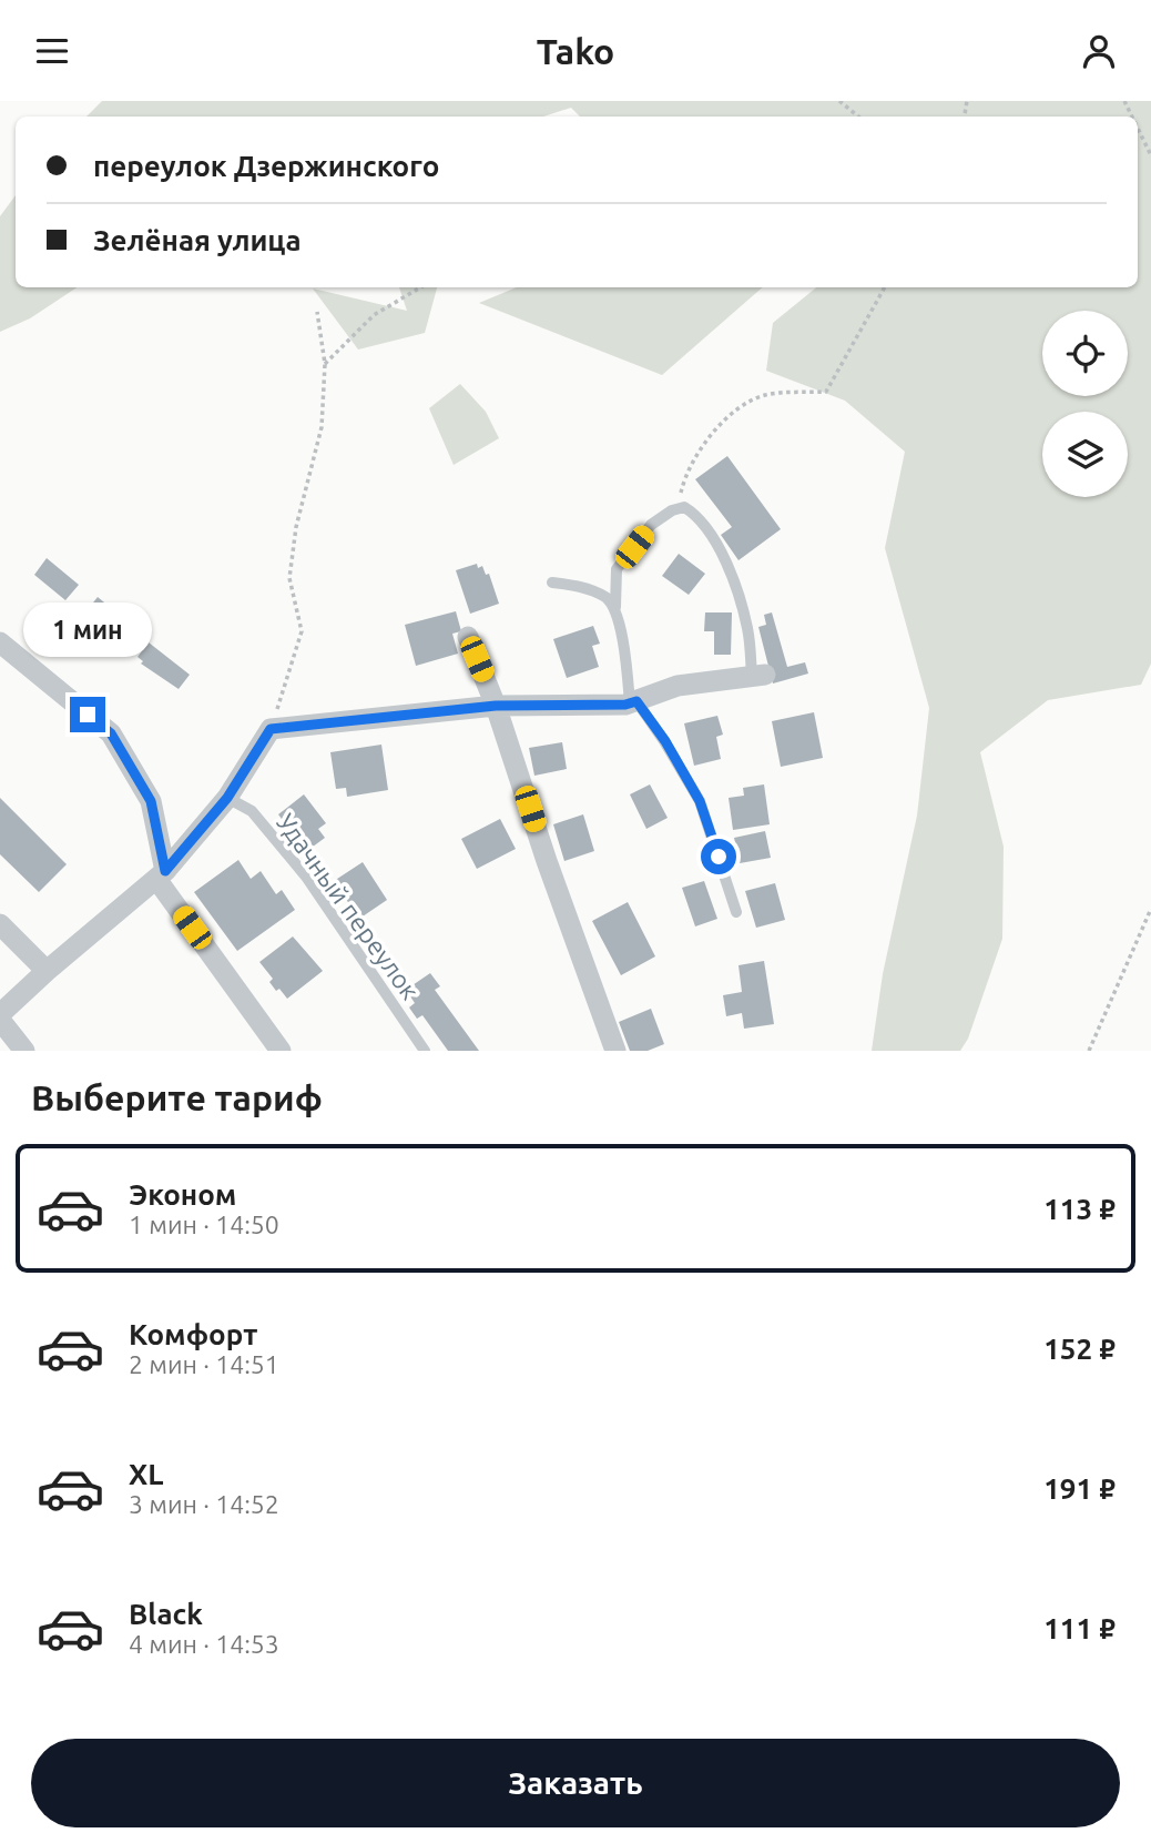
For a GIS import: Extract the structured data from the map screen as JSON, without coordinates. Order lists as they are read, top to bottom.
{
  "streets": {
    "lane": ["Удачный переулок"]
  },
  "page": {
    "header": "Tako",
    "banner": ["переулок Дзержинского", "Зелёная улица"],
    "bubble": "1 мин",
    "heading": "Выберите тариф",
    "list": [
      {
        "name": "Эконом",
        "note": "1 мин · 14:50",
        "value": "113 ₽"
      },
      {
        "name": "Комфорт",
        "note": "2 мин · 14:51",
        "value": "152 ₽"
      },
      {
        "name": "XL",
        "note": "3 мин · 14:52",
        "value": "191 ₽"
      },
      {
        "name": "Black",
        "note": "4 мин · 14:53",
        "value": "111 ₽"
      }
    ],
    "buttons": "Заказать"
  }
}
